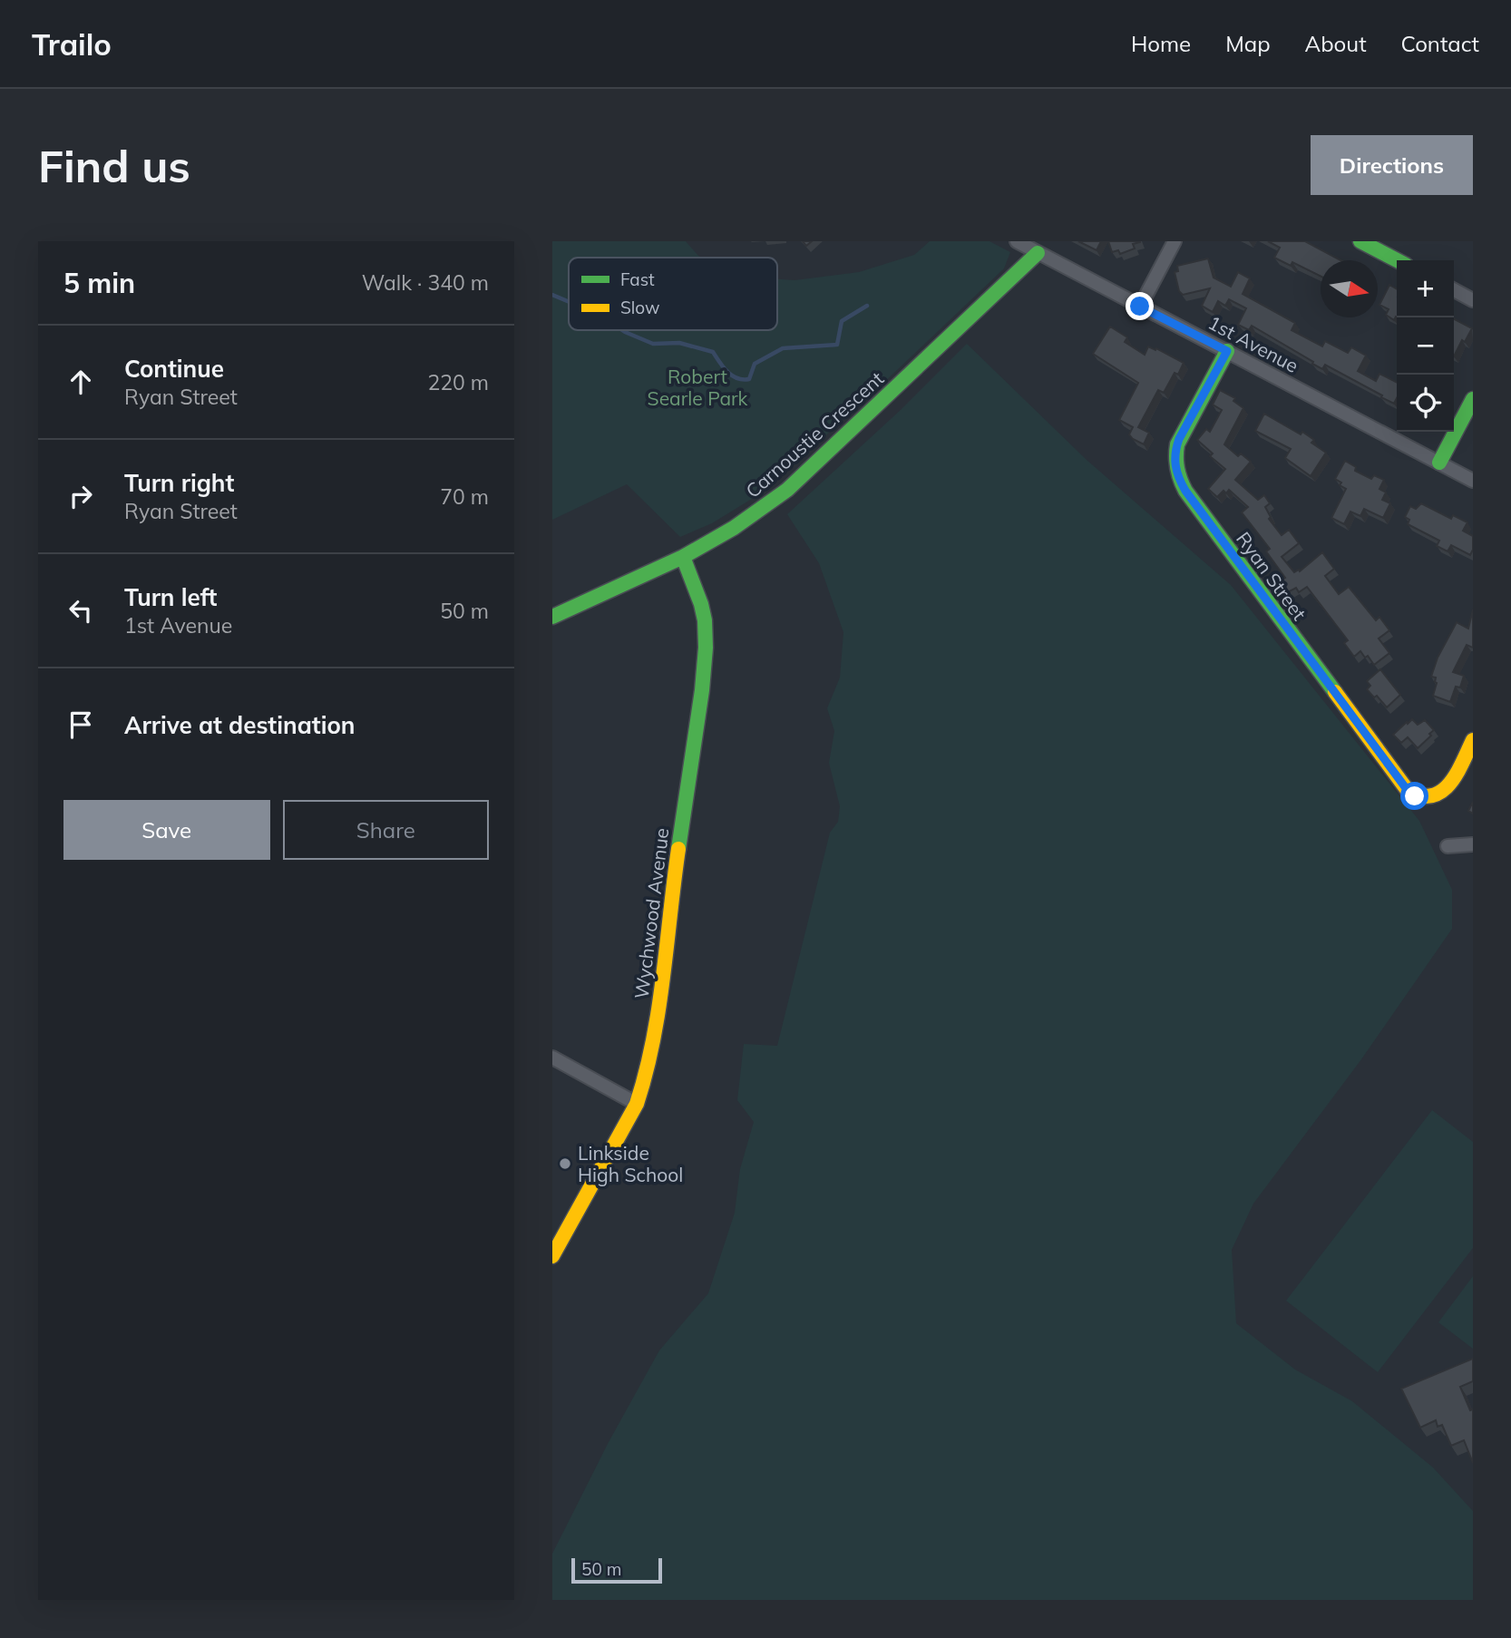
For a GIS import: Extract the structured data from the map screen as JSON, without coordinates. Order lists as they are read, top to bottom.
{
  "streets": {
    "street": [
      "1st Avenue",
      "Carnoustie Crescent",
      "Ryan Street",
      "Wychwood Avenue"
    ]
  },
  "crossings": [
    ["1st Avenue", "Carnoustie Crescent"],
    ["1st Avenue", "Ryan Street"],
    ["Carnoustie Crescent", "Wychwood Avenue"]
  ],
  "parks": ["Robert Searle Park"],
  "places": ["Linkside High School"],
  "legend": ["Fast", "Slow"],
  "scale_bar": "50 m",
  "north": "right",
  "page": {
    "header": "Trailo",
    "nav": [
      "Home",
      "Map",
      "About",
      "Contact"
    ],
    "buttons": [
      "Directions",
      ["Save", "Share"]
    ],
    "title": "Find us",
    "heading": ["5 min", "Walk · 340 m"],
    "map_buttons": ["+", "−"],
    "list": [
      ["Continue", "Ryan Street", "220 m"],
      ["Turn right", "Ryan Street", "70 m"],
      ["Turn left", "1st Avenue", "50 m"],
      "Arrive at destination"
    ],
    "scale": "50 m"
  }
}
